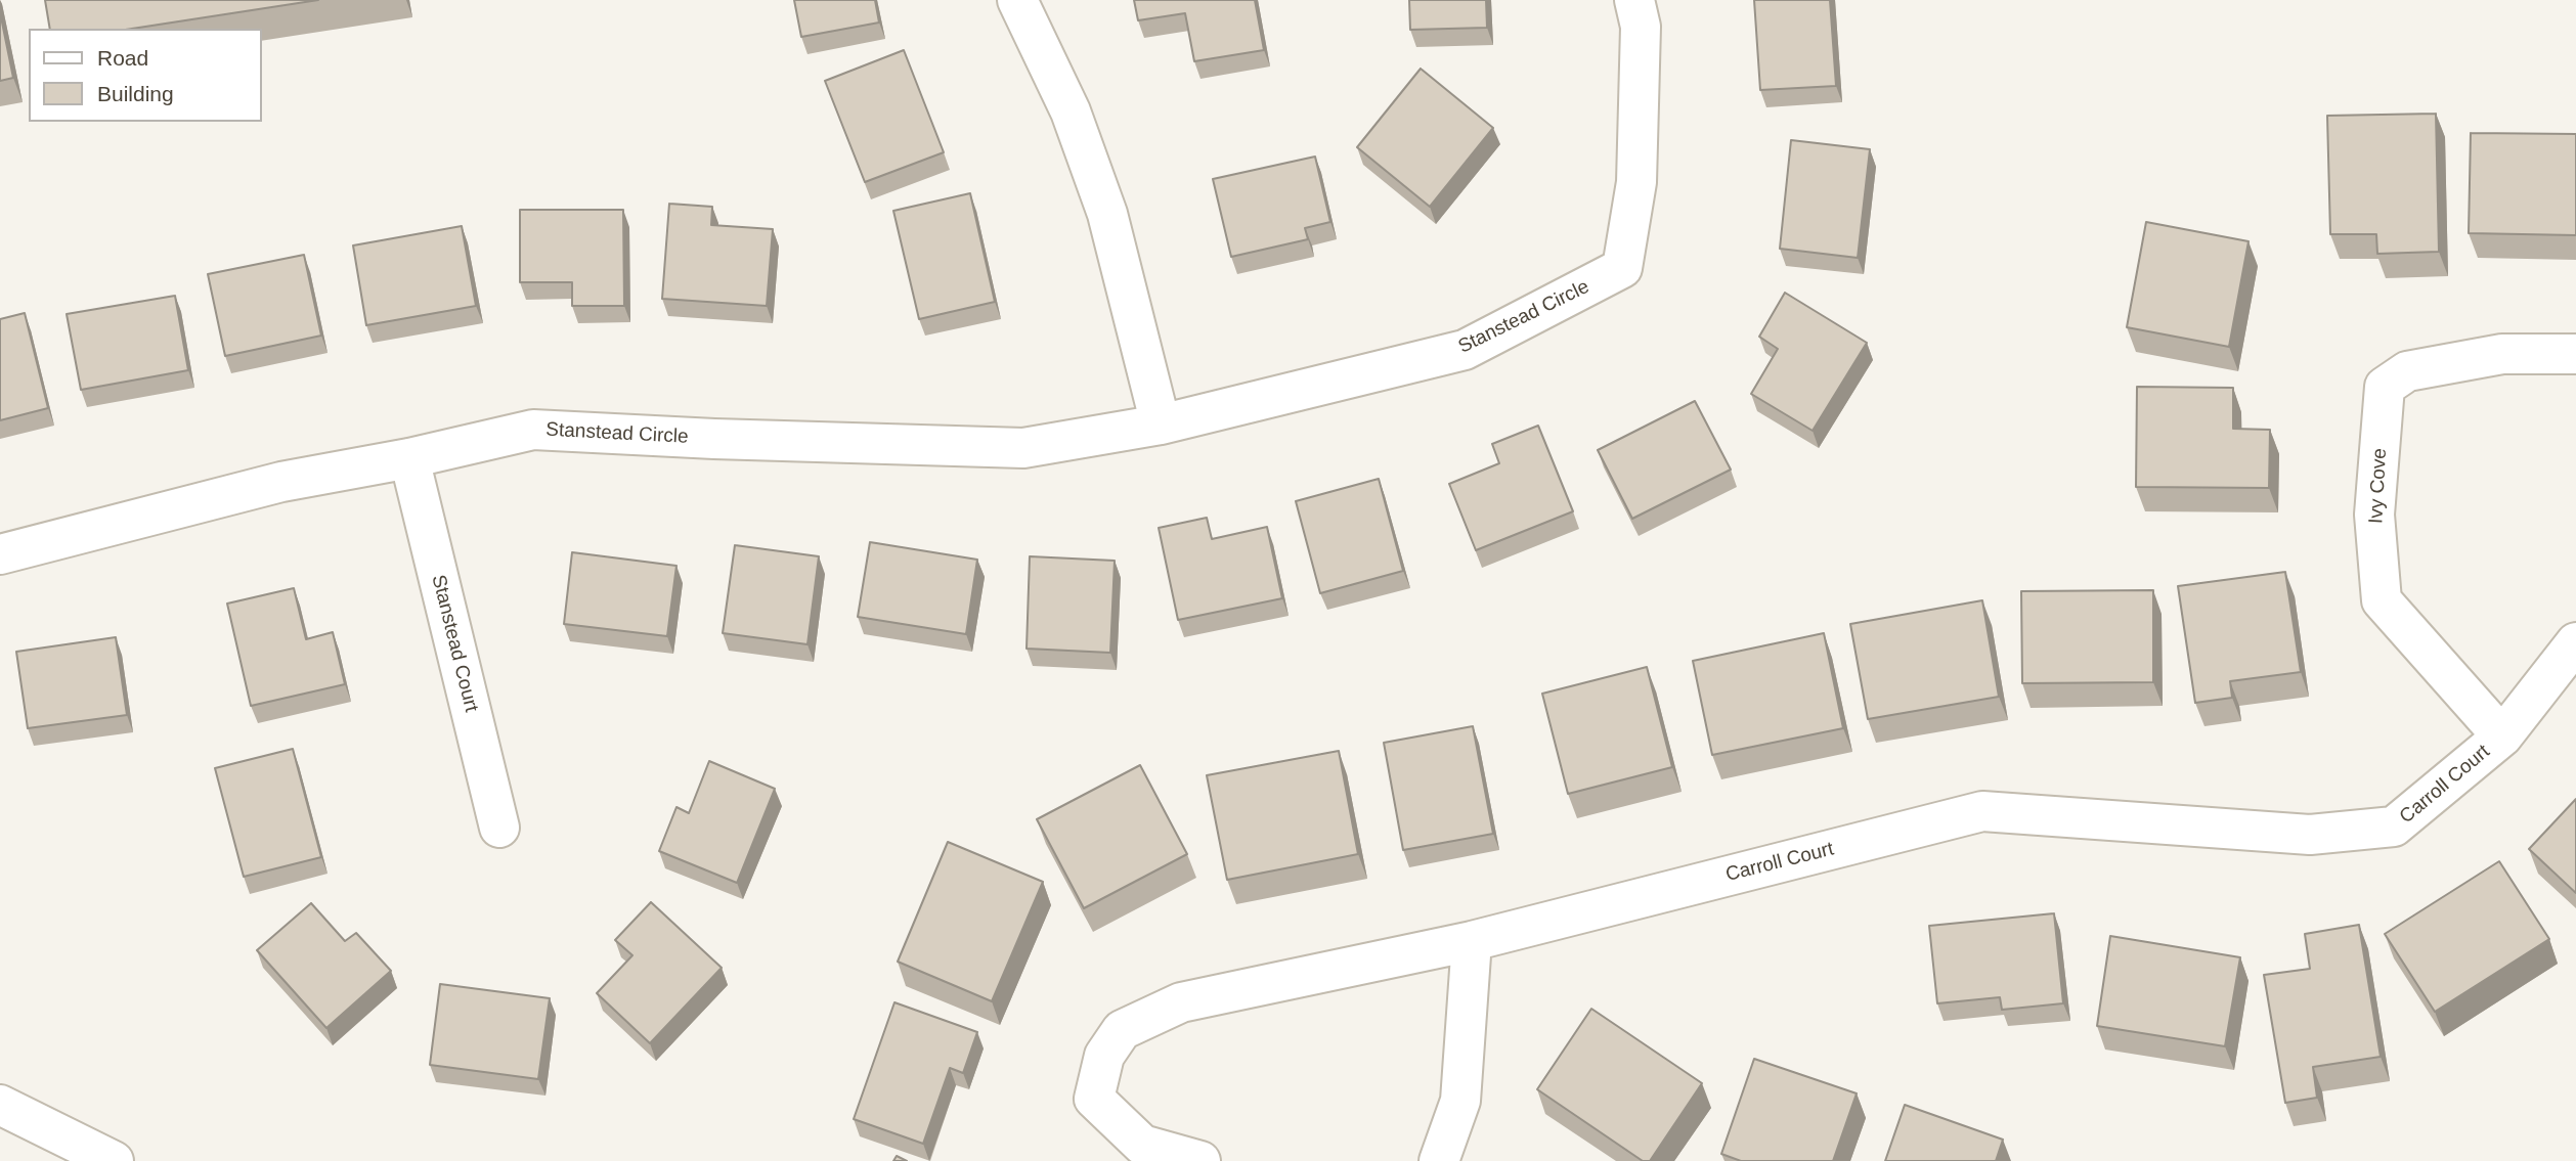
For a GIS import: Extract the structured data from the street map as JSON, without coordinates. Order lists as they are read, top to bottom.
{
  "streets": {
    "street": [
      "Stanstead Circle",
      "Ivy Cove",
      "Stanstead Court",
      "Carroll Court"
    ]
  },
  "crossings": [
    ["Stanstead Circle", "Stanstead Court"],
    ["Ivy Cove", "Carroll Court"]
  ],
  "legend": ["Road", "Building"]
}
